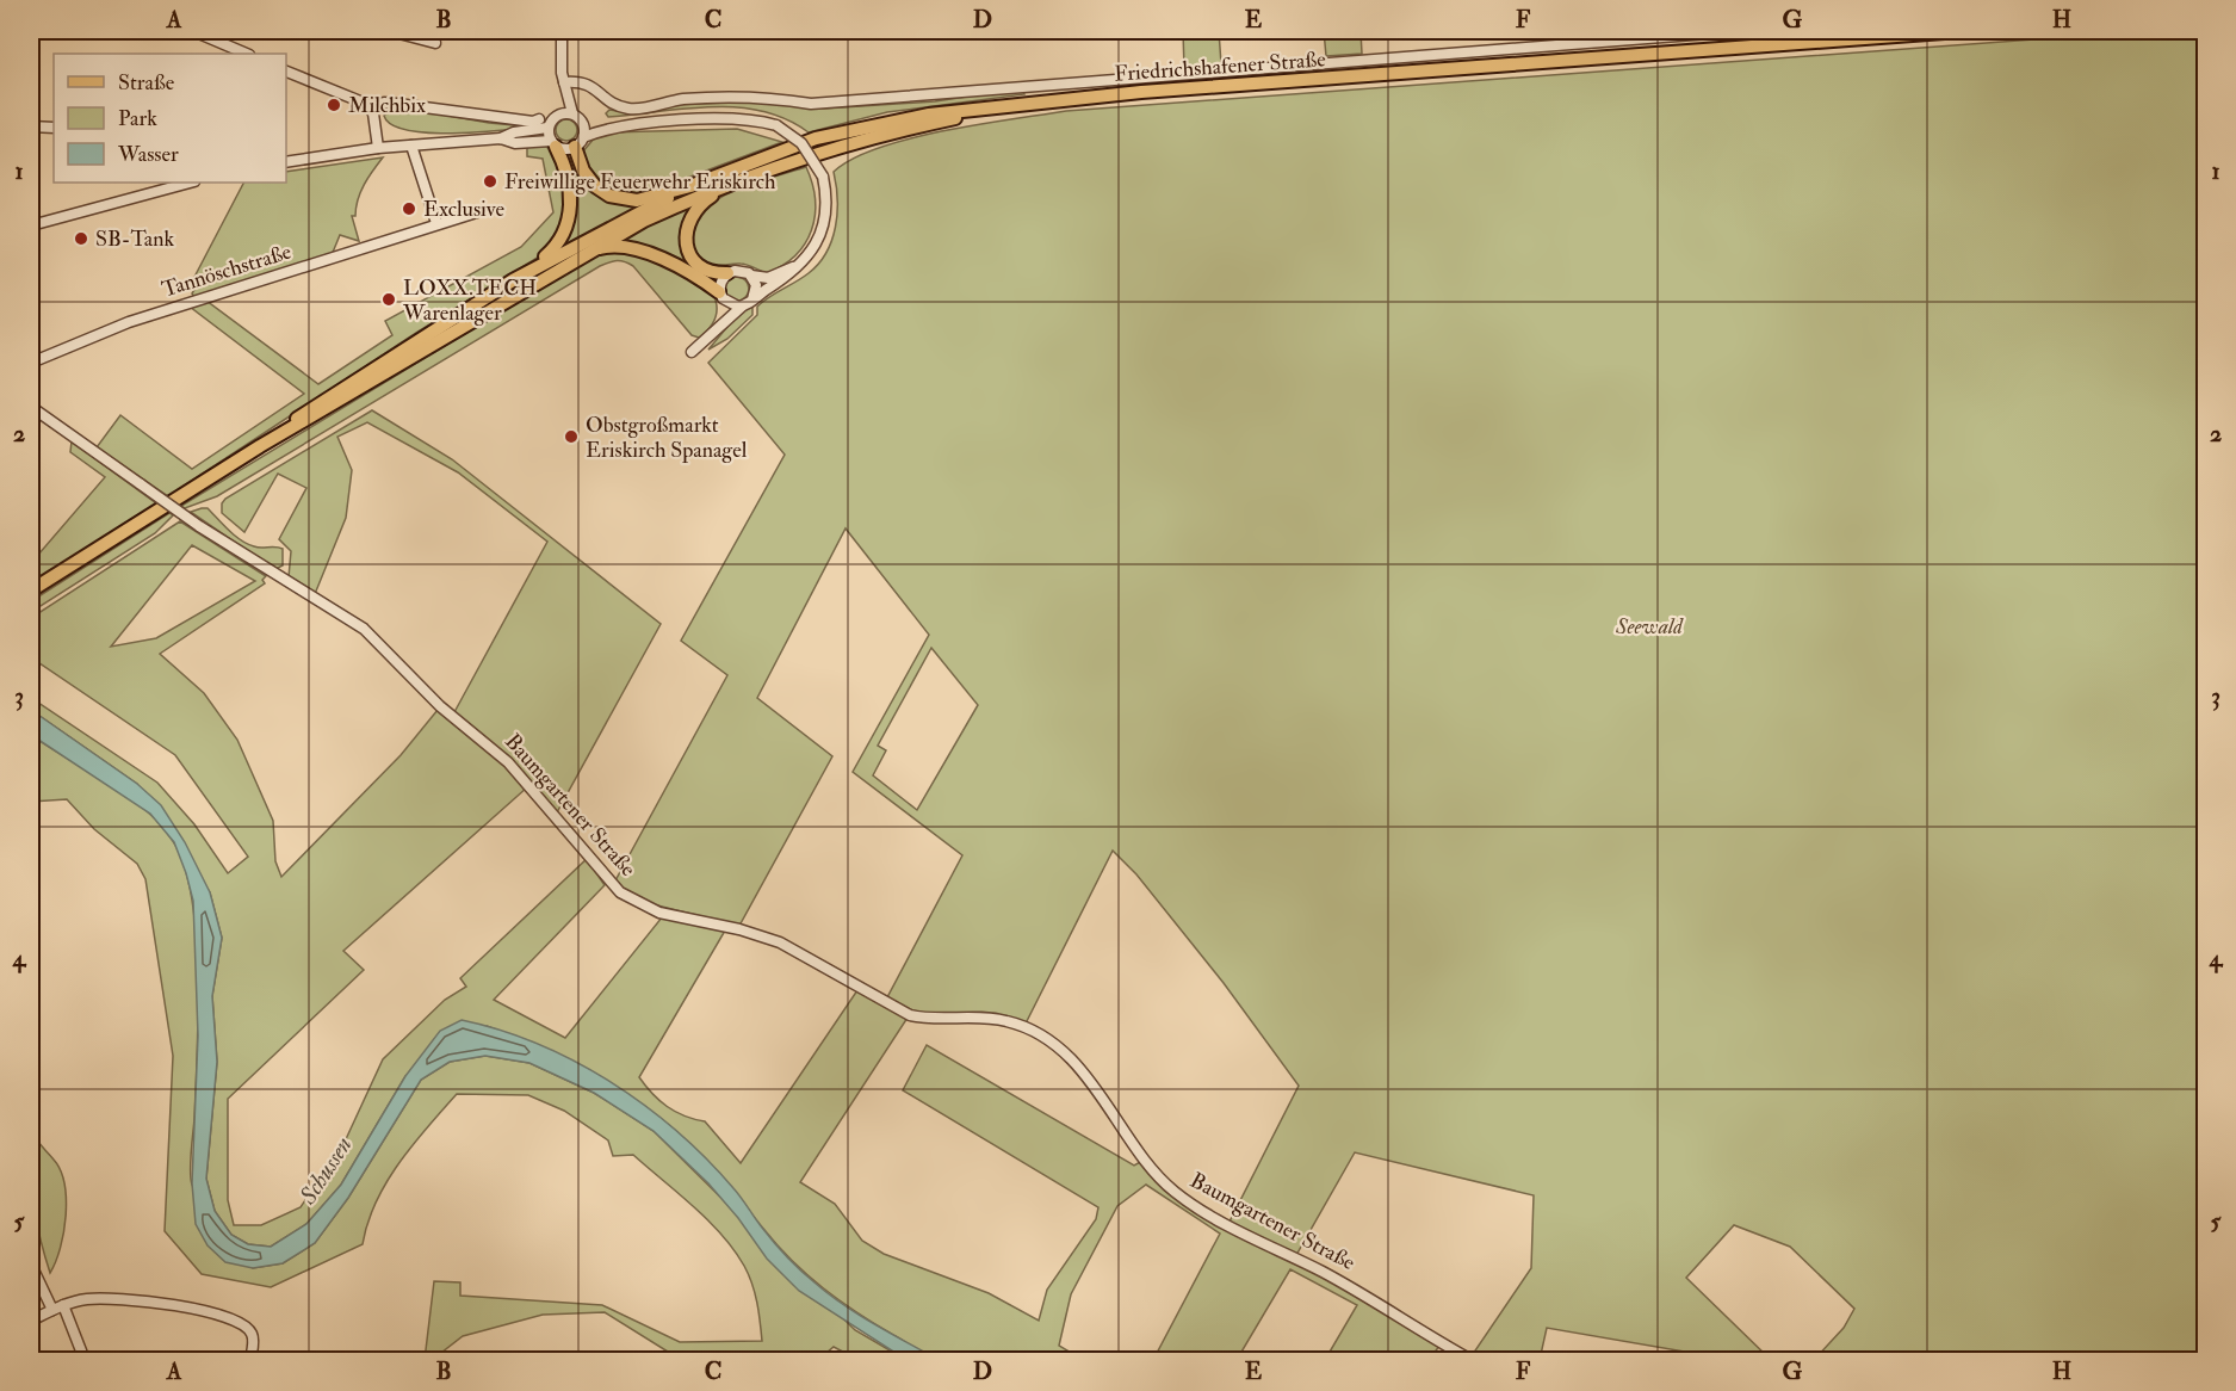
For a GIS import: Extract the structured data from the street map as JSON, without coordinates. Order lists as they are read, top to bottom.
{
  "streets": {
    "main road": ["Friedrichshafener Straße"],
    "street": ["Tannöschstraße", "Baumgartener Straße"]
  },
  "water": ["Schussen"],
  "parks": ["Seewald"],
  "places": [
    "Milchbix",
    "Freiwillige Feuerwehr Eriskirch",
    "Exclusive",
    "SB-Tank",
    "LOXX.TECH Warenlager",
    "Obstgroßmarkt Eriskirch Spanagel"
  ],
  "legend": ["Straße", "Park", "Wasser"],
  "grid": {
    "columns": [
      "A",
      "B",
      "C",
      "D",
      "E",
      "F",
      "G",
      "H"
    ],
    "rows": [
      "1",
      "2",
      "3",
      "4",
      "5"
    ]
  }
}
